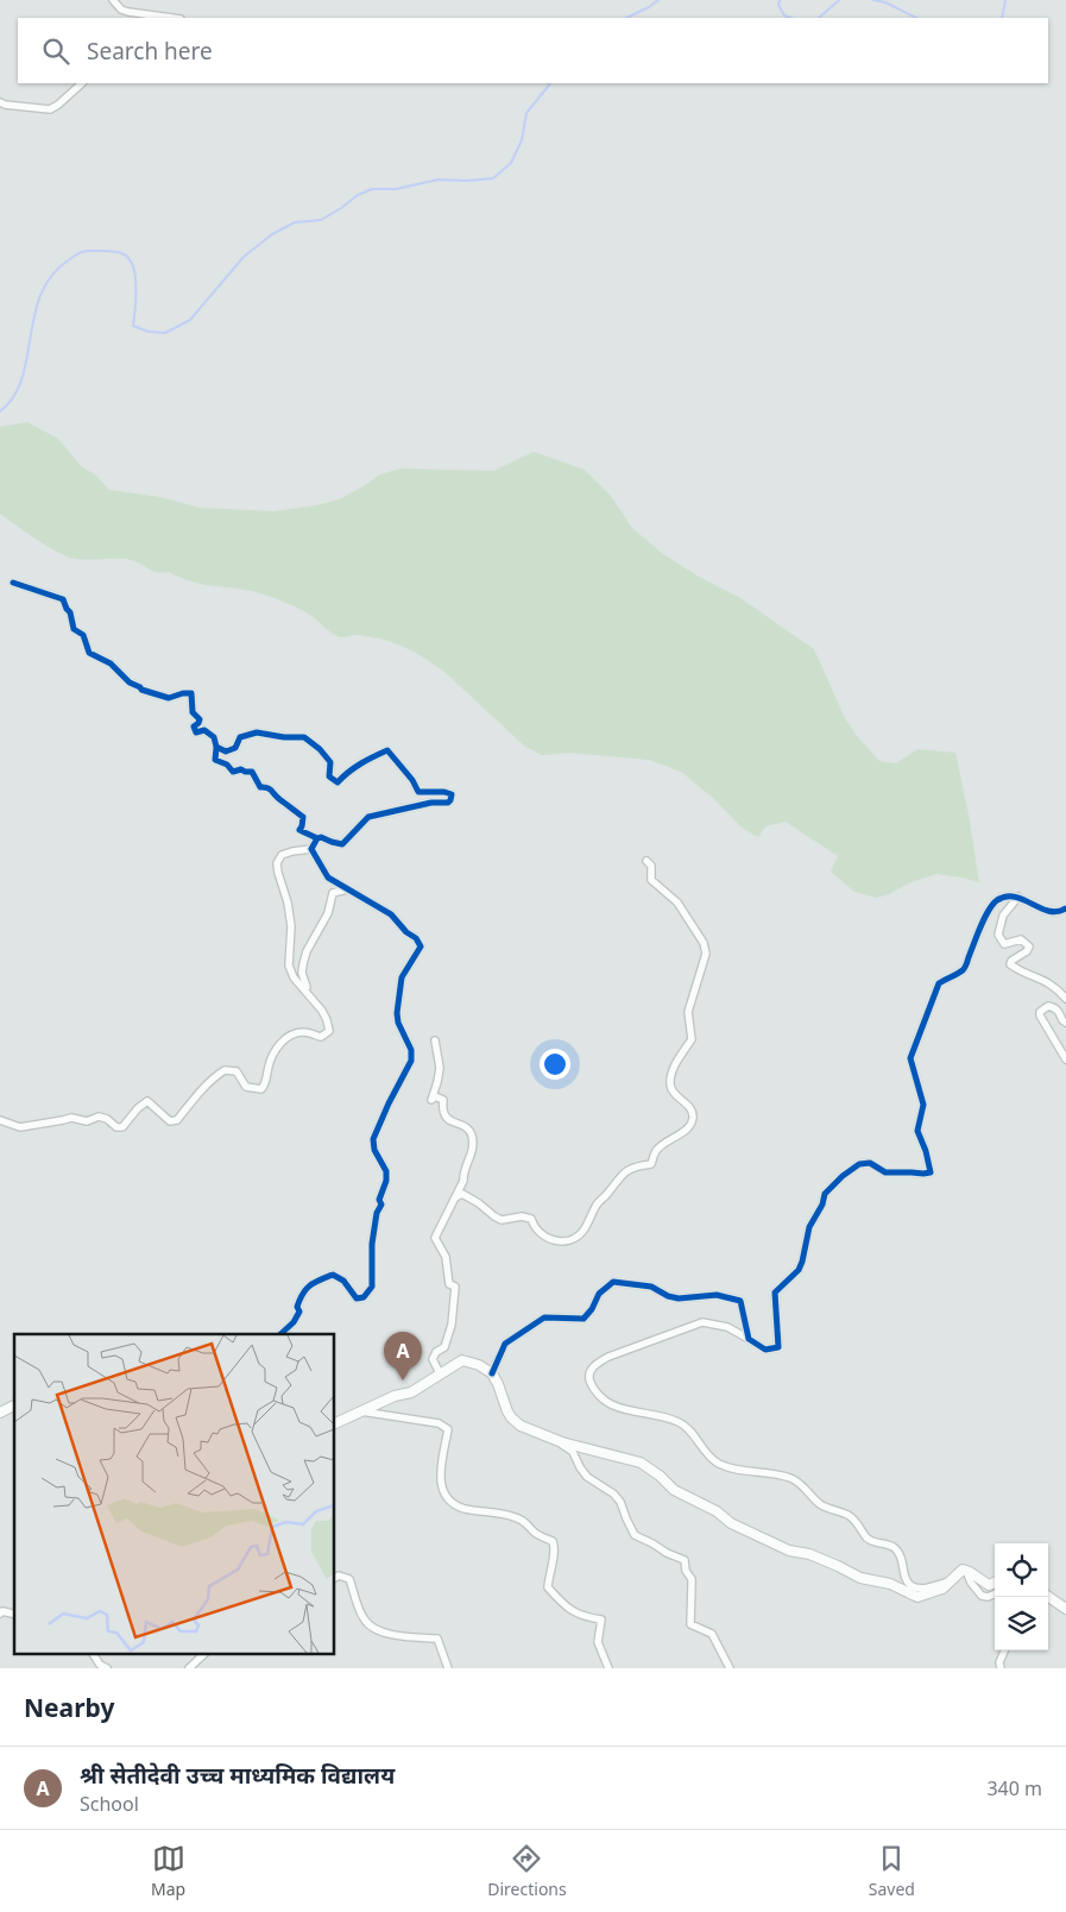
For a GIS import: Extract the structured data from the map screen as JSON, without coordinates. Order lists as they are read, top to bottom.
{
  "page": {
    "search": "Search here",
    "pins": "A",
    "heading": "Nearby",
    "list": [
      {
        "mark": "A",
        "name": "श्री सेतीदेवी उच्च माध्यमिक विद्यालय",
        "note": "School",
        "value": "340 m"
      }
    ],
    "nav": ["Map", "Directions", "Saved"]
  }
}
